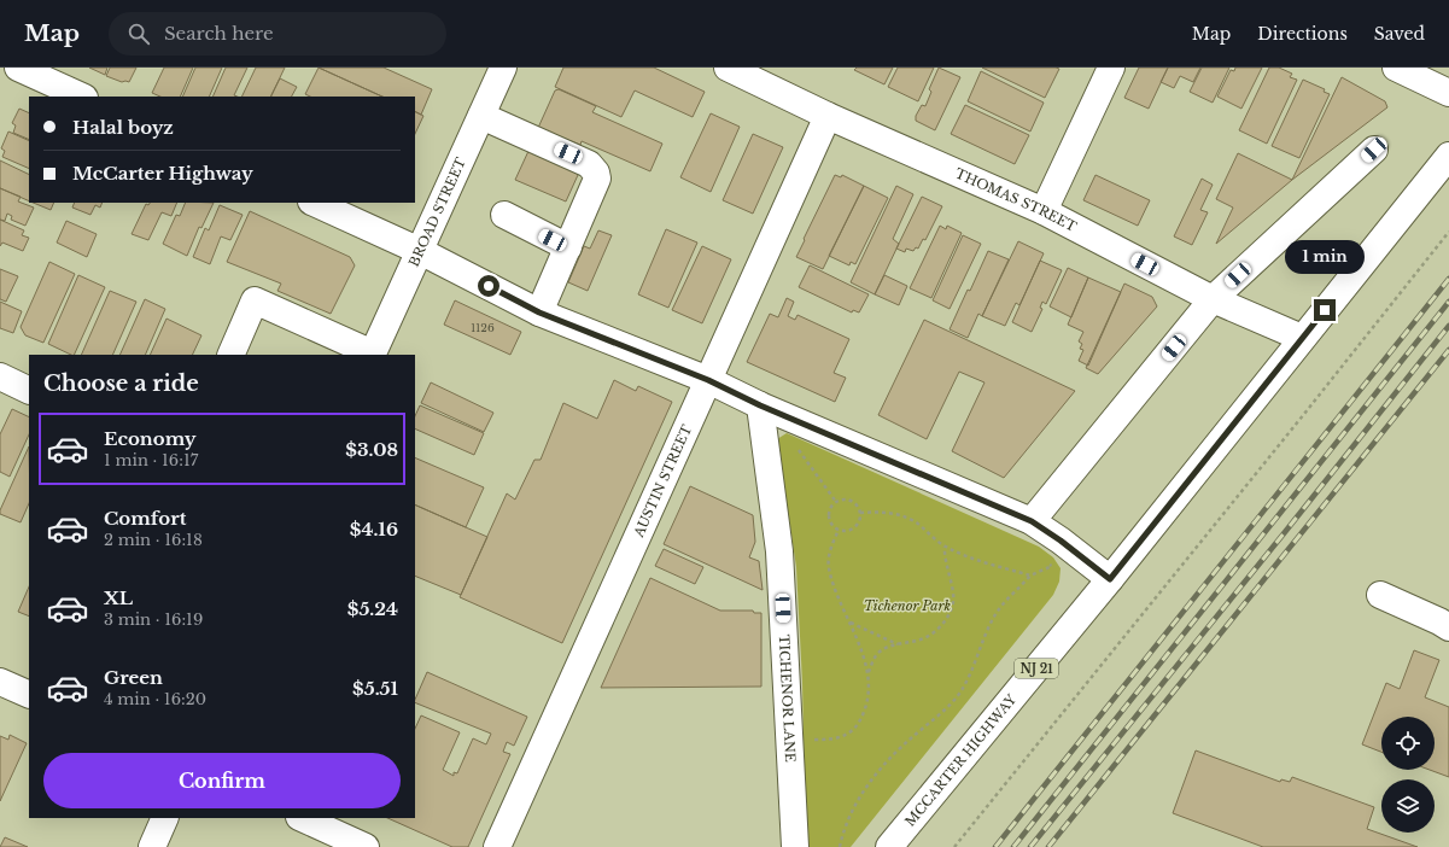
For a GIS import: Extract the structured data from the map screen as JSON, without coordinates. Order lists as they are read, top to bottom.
{
  "streets": {
    "street": [
      "THOMAS STREET",
      "BROAD STREET",
      "AUSTIN STREET",
      "NJ 21",
      "TICHENOR LANE",
      "MCCARTER HIGHWAY"
    ]
  },
  "crossings": [
    ["THOMAS STREET", "AUSTIN STREET"],
    ["THOMAS STREET", "MCCARTER HIGHWAY"]
  ],
  "parks": ["Tichenor Park"],
  "house_numbers": ["1126"],
  "page": {
    "header": "Map",
    "search": "Search here",
    "nav": ["Map", "Directions", "Saved"],
    "banner": ["Halal boyz", "McCarter Highway"],
    "bubble": "1 min",
    "heading": "Choose a ride",
    "list": [
      {
        "name": "Economy",
        "note": "1 min · 16:17",
        "value": "$3.08"
      },
      {
        "name": "Comfort",
        "note": "2 min · 16:18",
        "value": "$4.16"
      },
      {
        "name": "XL",
        "note": "3 min · 16:19",
        "value": "$5.24"
      },
      {
        "name": "Green",
        "note": "4 min · 16:20",
        "value": "$5.51"
      }
    ],
    "buttons": "Confirm"
  }
}
